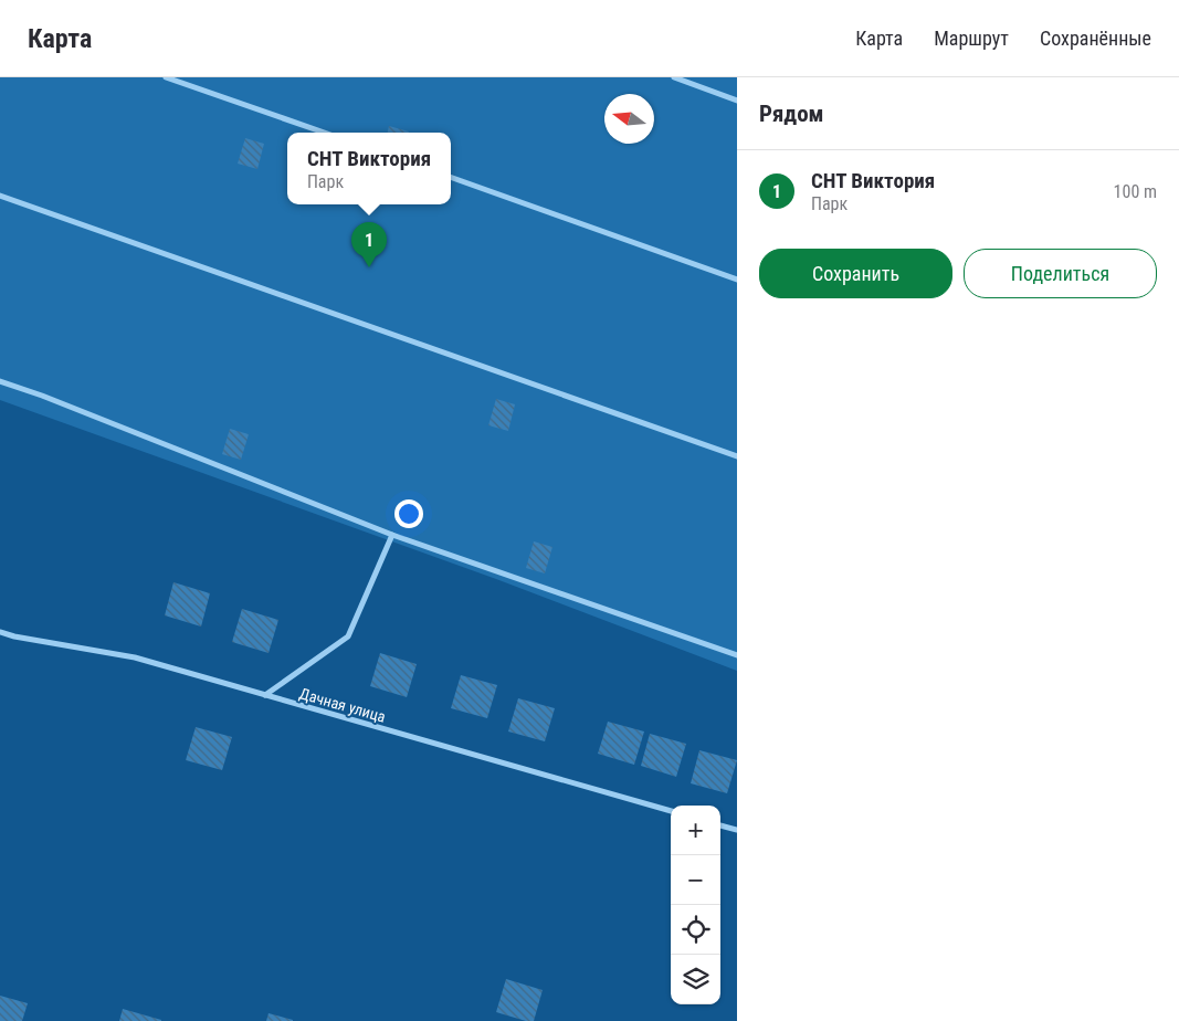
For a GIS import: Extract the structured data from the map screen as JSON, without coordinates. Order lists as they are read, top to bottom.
{
  "streets": {
    "street": ["Дачная улица"]
  },
  "north": "left",
  "page": {
    "header": "Карта",
    "nav": ["Карта", "Маршрут", "Сохранённые"],
    "heading": "Рядом",
    "popup": ["СНТ Виктория", "Парк"],
    "list": [
      {
        "mark": "1",
        "name": "СНТ Виктория",
        "note": "Парк",
        "value": "100 m"
      }
    ],
    "pins": "1",
    "buttons": ["Сохранить", "Поделиться"],
    "map_buttons": ["+", "−"]
  }
}
